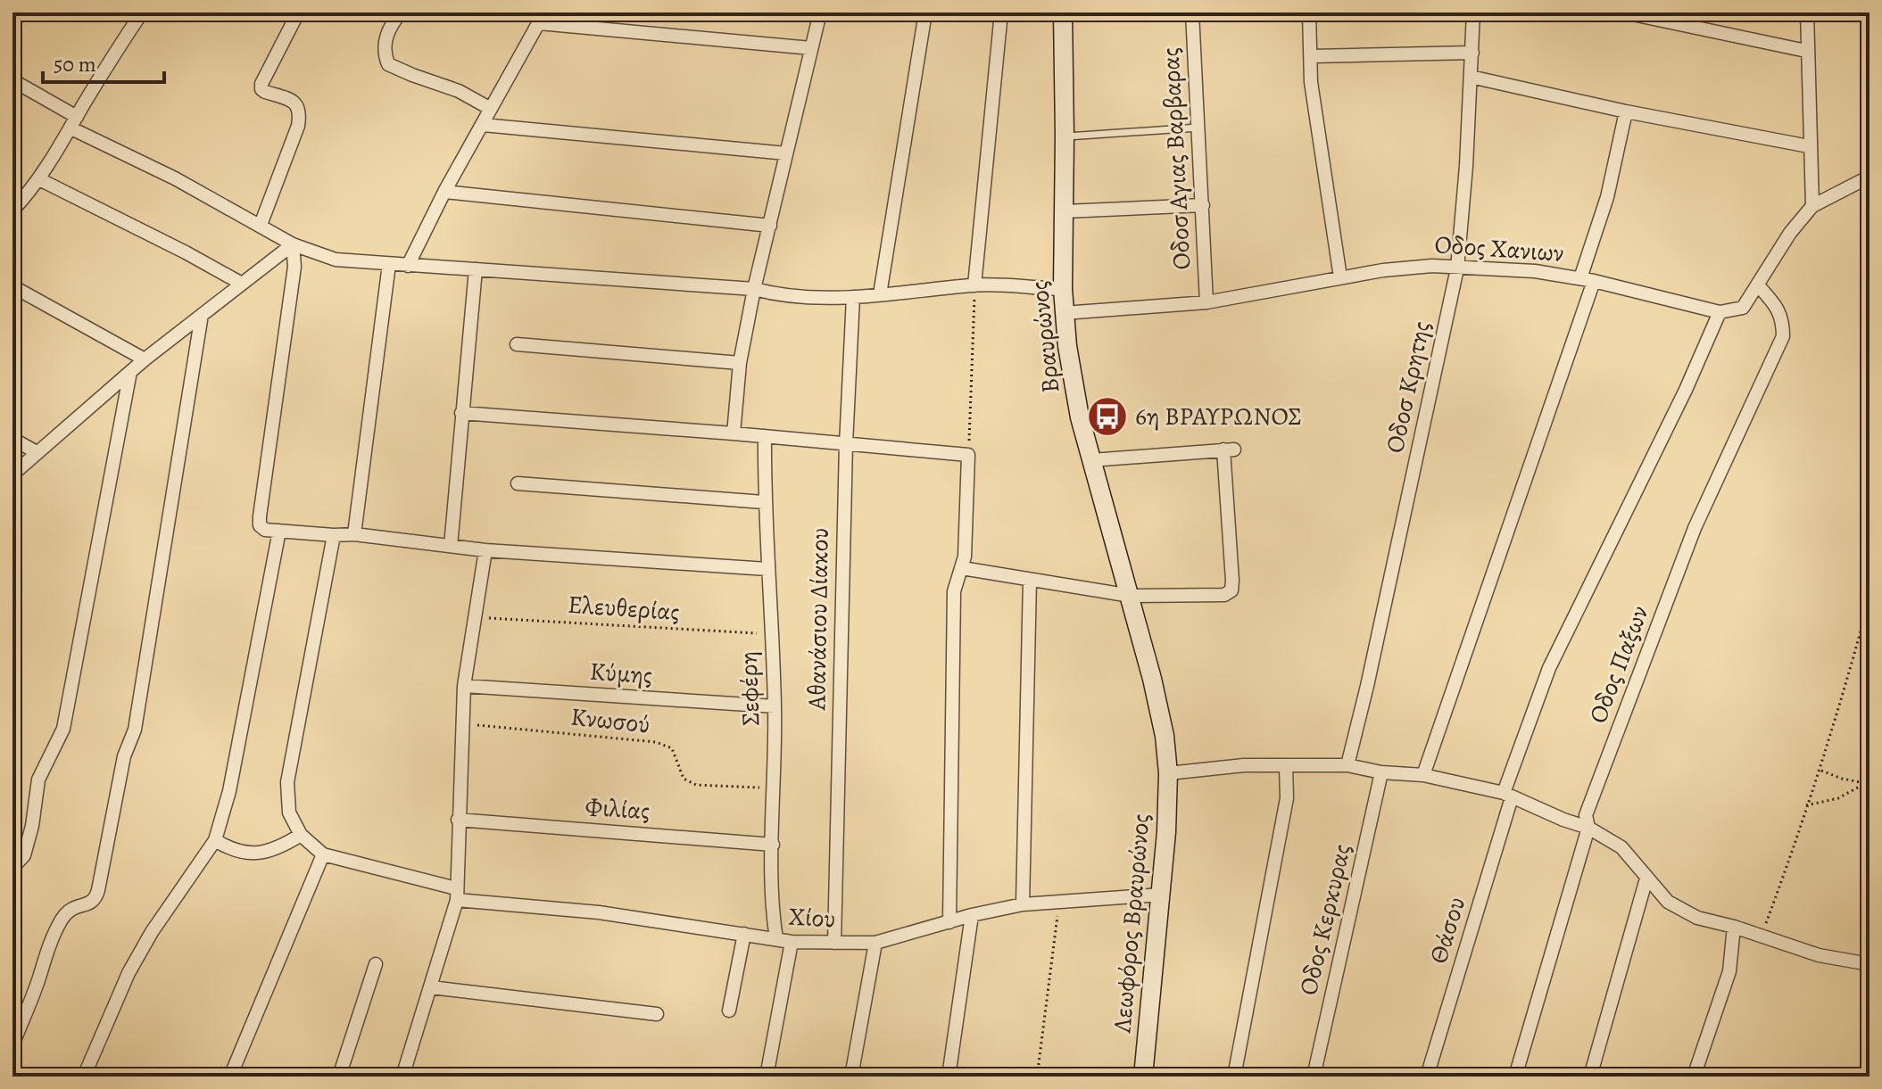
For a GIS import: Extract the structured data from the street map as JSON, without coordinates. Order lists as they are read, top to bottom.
{
  "streets": {
    "main road": ["Βραυρώνος", "Λεωφόρος Βραυρώνος"],
    "street": [
      "Οδοσ Αγιας Βαρβαρας",
      "Οδος Χανιων",
      "Οδοσ Κρητης",
      "Αθανάσιου Δίακου",
      "Οδος Παξων",
      "Κύμης",
      "Σεφέρη",
      "Φιλίας",
      "Χίου",
      "Οδος Κερκυρας",
      "Θάσου"
    ],
    "path": ["Ελευθερίας", "Κνωσού"]
  },
  "crossings": [
    ["Οδοσ Αγιας Βαρβαρας", "Οδος Χανιων"],
    ["Οδος Χανιων", "Βραυρώνος"],
    ["Οδος Χανιων", "Οδοσ Κρητης"],
    ["Οδος Χανιων", "Θάσου"],
    ["Βραυρώνος", "Λεωφόρος Βραυρώνος"],
    ["Ελευθερίας", "Σεφέρη"],
    ["Αθανάσιου Δίακου", "Χίου"],
    ["Κύμης", "Σεφέρη"],
    ["Σεφέρη", "Κνωσού"],
    ["Σεφέρη", "Φιλίας"],
    ["Σεφέρη", "Χίου"],
    ["Χίου", "Λεωφόρος Βραυρώνος"]
  ],
  "places": {
    "bus stop": ["6η ΒΡΑΥΡΩΝΟΣ"]
  },
  "scale_bar": "50 m"
}
